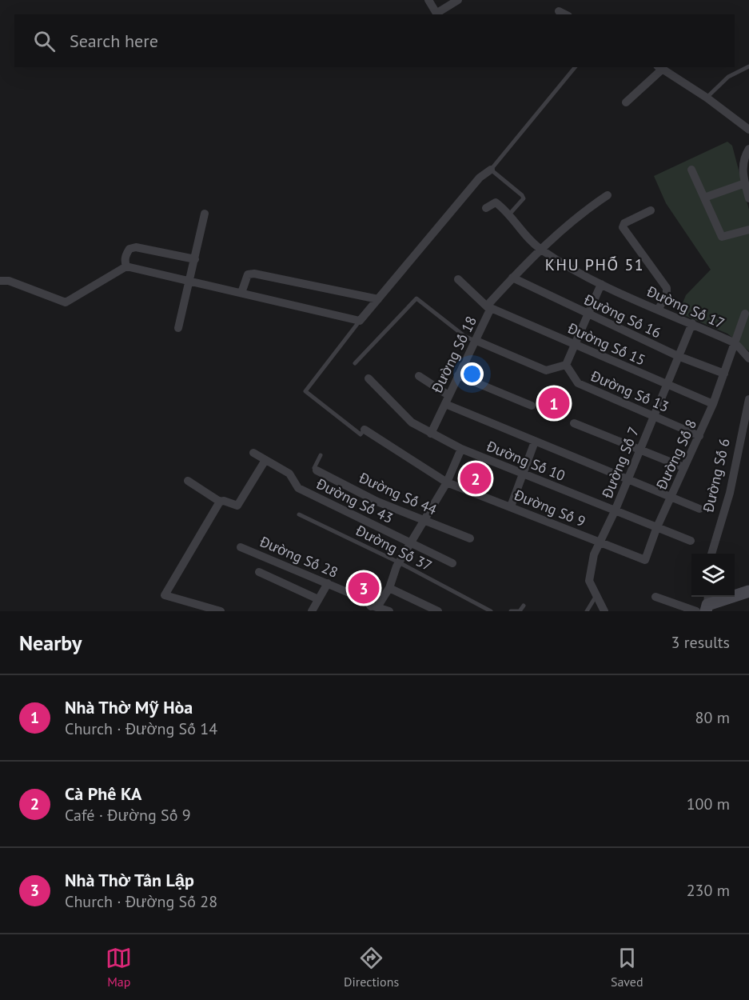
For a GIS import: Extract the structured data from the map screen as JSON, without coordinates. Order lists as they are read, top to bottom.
{
  "streets": {
    "street": [
      "Đường Số 17",
      "Đường Số 16",
      "Đường Số 15",
      "Đường Số 18",
      "Đường Số 13",
      "Đường Số 8",
      "Đường Số 10",
      "Đường Số 7",
      "Đường Số 6",
      "Đường Số 44",
      "Đường Số 43",
      "Đường Số 9",
      "Đường Số 28"
    ],
    "lane": ["Đường Số 37"]
  },
  "crossings": [
    ["Đường Số 17", "Đường Số 18"],
    ["Đường Số 17", "Đường Số 8"],
    ["Đường Số 17", "Đường Số 7"],
    ["Đường Số 16", "Đường Số 18"],
    ["Đường Số 16", "Đường Số 8"],
    ["Đường Số 16", "Đường Số 7"],
    ["Đường Số 15", "Đường Số 18"],
    ["Đường Số 15", "Đường Số 8"],
    ["Đường Số 15", "Đường Số 7"],
    ["Đường Số 18", "Đường Số 10"],
    ["Đường Số 13", "Đường Số 8"],
    ["Đường Số 13", "Đường Số 7"],
    ["Đường Số 8", "Đường Số 10"],
    ["Đường Số 8", "Đường Số 7"],
    ["Đường Số 8", "Đường Số 9"],
    ["Đường Số 10", "Đường Số 7"],
    ["Đường Số 7", "Đường Số 9"]
  ],
  "districts": ["KHU PHỐ 51"],
  "page": {
    "search": "Search here",
    "pins": ["1", "2", "3"],
    "heading": ["Nearby", "3 results"],
    "list": [
      {
        "mark": "1",
        "name": "Nhà Thờ Mỹ Hòa",
        "note": "Church · Đường Số 14",
        "value": "80 m"
      },
      {
        "mark": "2",
        "name": "Cà Phê KA",
        "note": "Café · Đường Số 9",
        "value": "100 m"
      },
      {
        "mark": "3",
        "name": "Nhà Thờ Tân Lập",
        "note": "Church · Đường Số 28",
        "value": "230 m"
      }
    ],
    "nav": ["Map", "Directions", "Saved"]
  }
}
